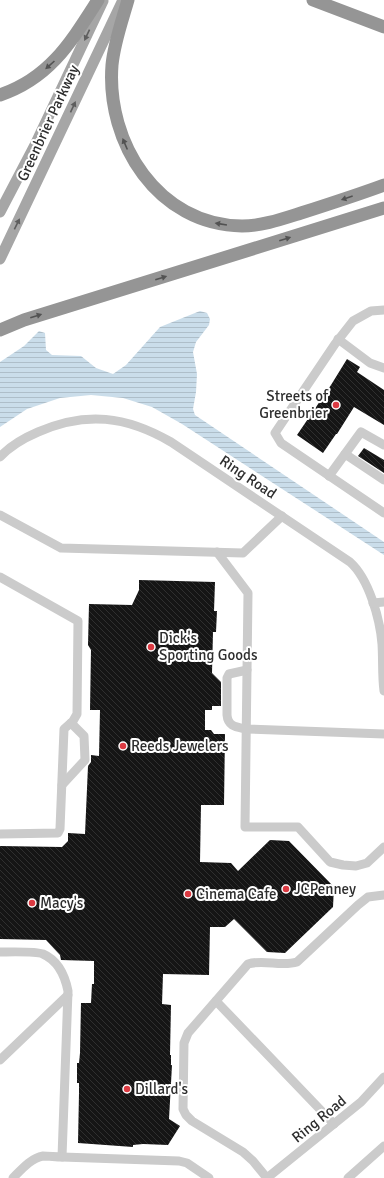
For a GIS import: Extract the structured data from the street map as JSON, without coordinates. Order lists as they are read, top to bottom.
{
  "streets": {
    "main road": ["Greenbrier Parkway"],
    "street": ["Ring Road"]
  },
  "places": [
    "Streets of Greenbrier",
    "Dick's Sporting Goods",
    "Reeds Jewelers",
    "JCPenney",
    "Cinema Cafe",
    "Macy's",
    "Dillard's"
  ]
}
